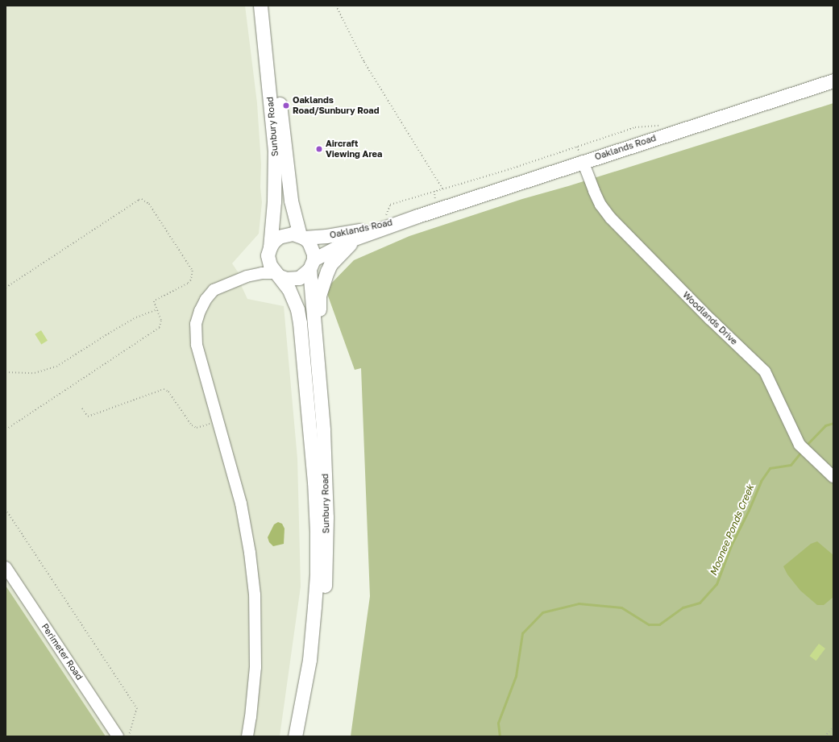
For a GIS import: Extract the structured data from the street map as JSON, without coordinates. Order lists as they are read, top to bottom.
{
  "streets": {
    "main road": ["Sunbury Road", "Oaklands Road"],
    "lane": ["Woodlands Drive", "Perimeter Road"]
  },
  "crossings": [
    ["Sunbury Road", "Oaklands Road"],
    ["Oaklands Road", "Woodlands Drive"]
  ],
  "water": ["Moonee Ponds Creek"],
  "places": ["Oaklands Road/Sunbury Road", "Aircraft Viewing Area"]
}
